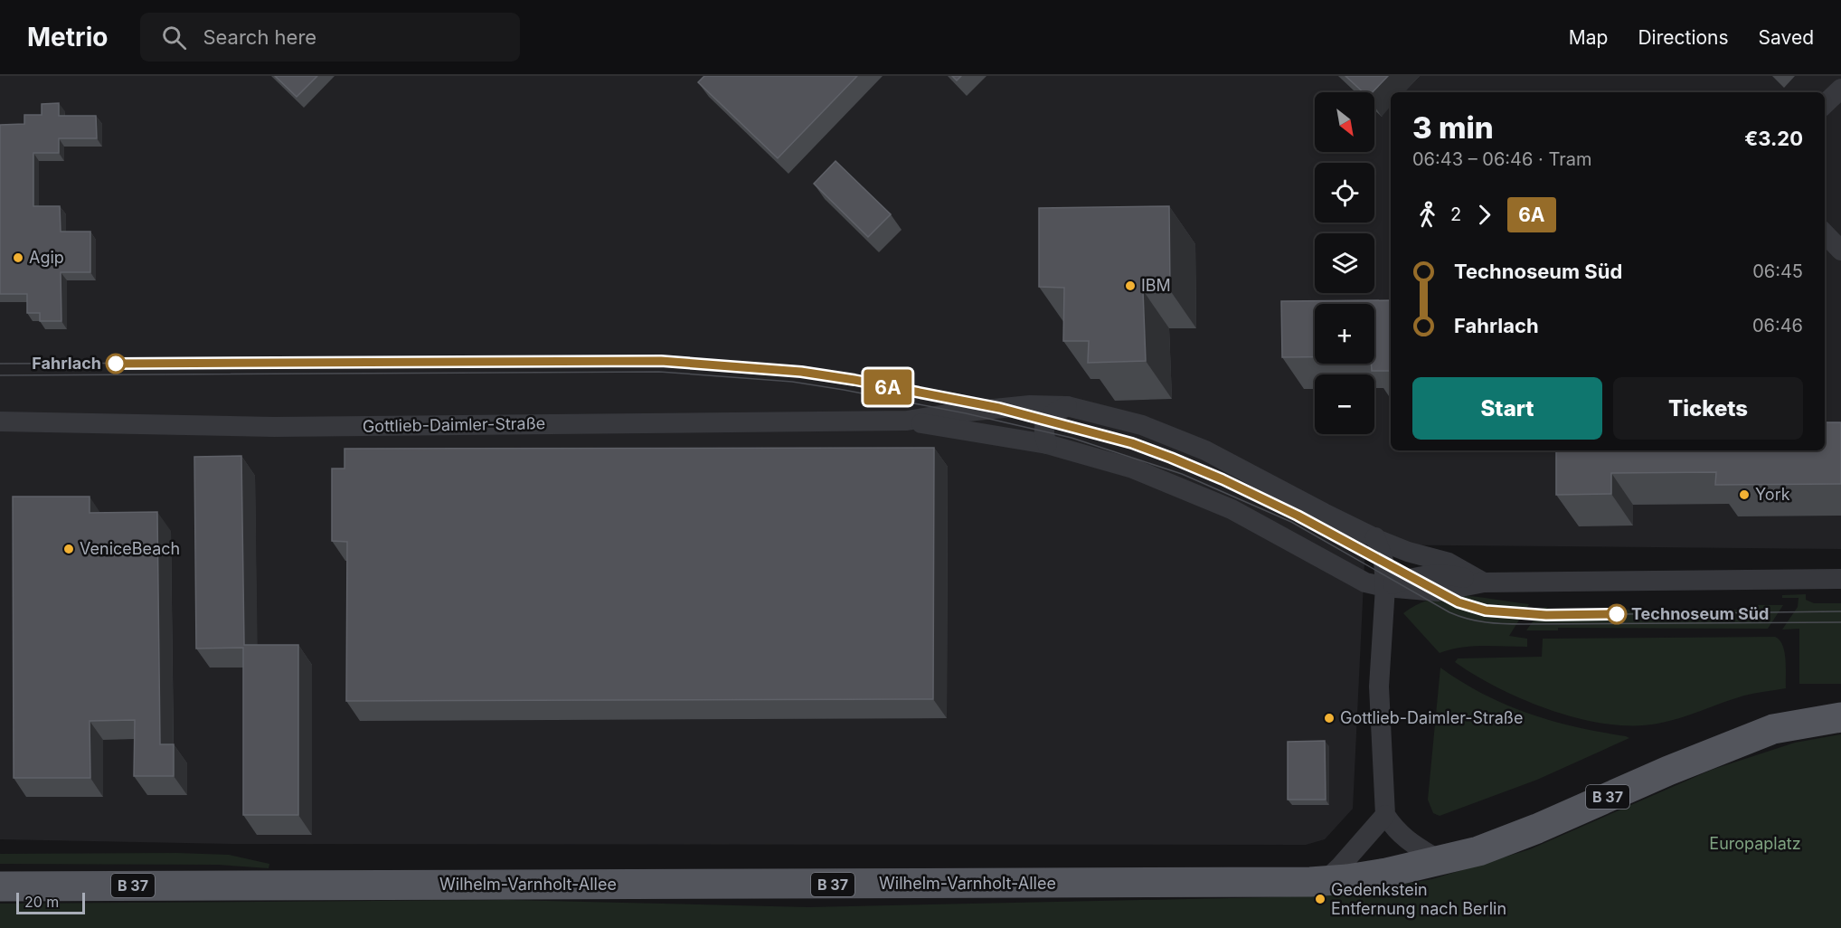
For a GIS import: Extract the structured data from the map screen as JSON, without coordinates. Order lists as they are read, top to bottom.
{
  "streets": {
    "main road": ["B 37", "Wilhelm-Varnholt-Allee"],
    "street": ["Gottlieb-Daimler-Straße"]
  },
  "parks": ["Europaplatz"],
  "places": [
    "Agip",
    "IBM",
    "Fahrlach",
    "York",
    "VeniceBeach",
    "Technoseum Süd",
    "Gottlieb-Daimler-Straße",
    "Gedenkstein Entfernung nach Berlin"
  ],
  "lines": ["tram line 6A"],
  "scale_bar": "20 m",
  "north": "bottom right",
  "page": {
    "header": "Metrio",
    "search": "Search here",
    "nav": ["Map", "Directions", "Saved"],
    "on_map": "6A",
    "map_buttons": ["+", "−"],
    "heading": ["3 min", "06:43 – 06:46 · Tram", "€3.20"],
    "legs": ["2", "6A"],
    "list": [
      {
        "name": "Technoseum Süd",
        "value": "06:45"
      },
      {
        "name": "Fahrlach",
        "value": "06:46"
      }
    ],
    "buttons": ["Start", "Tickets"],
    "scale": "20 m"
  }
}
